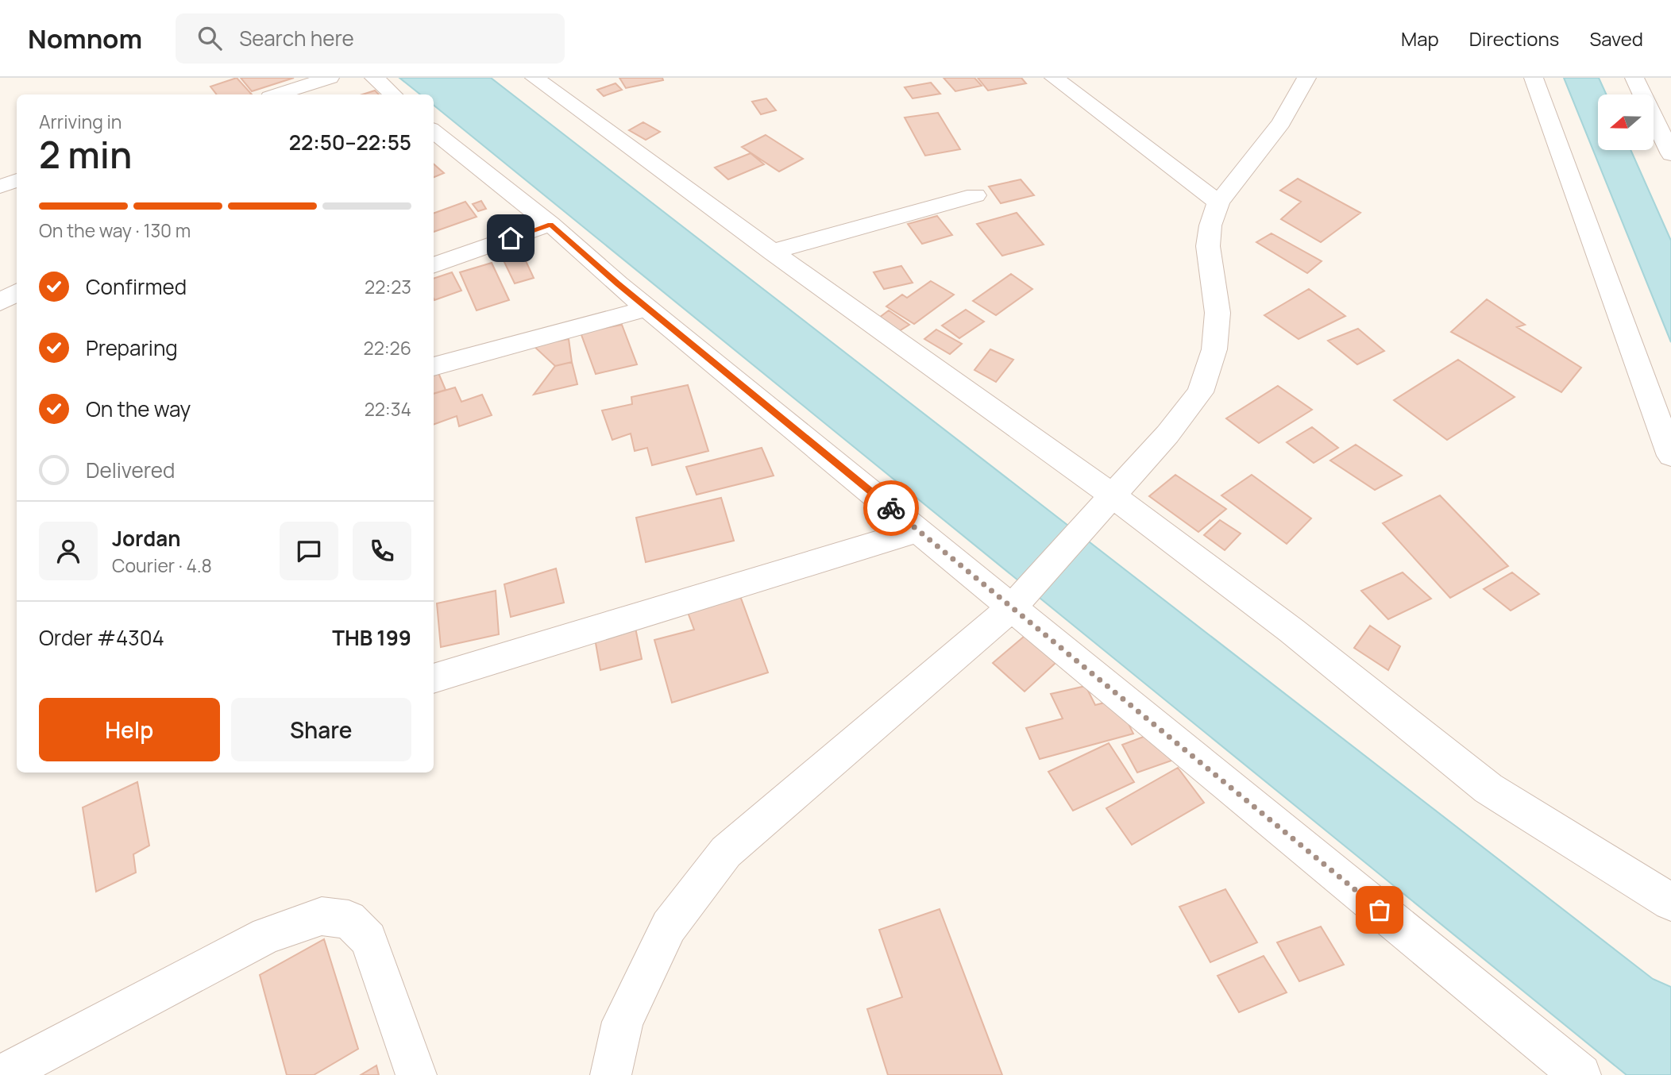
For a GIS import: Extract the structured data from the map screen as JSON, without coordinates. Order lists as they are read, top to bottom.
{
  "north": "left",
  "page": {
    "header": "Nomnom",
    "search": "Search here",
    "nav": ["Map", "Directions", "Saved"],
    "heading": ["2 min", "Arriving in", "22:50–22:55"],
    "panel": [
      "Jordan",
      "Courier · 4.8",
      "Order #4304",
      "THB 199"
    ],
    "bar": "On the way · 130 m",
    "list": [
      ["Confirmed", "22:23"],
      ["Preparing", "22:26"],
      ["On the way", "22:34"],
      "Delivered"
    ],
    "buttons": ["Help", "Share"]
  }
}
